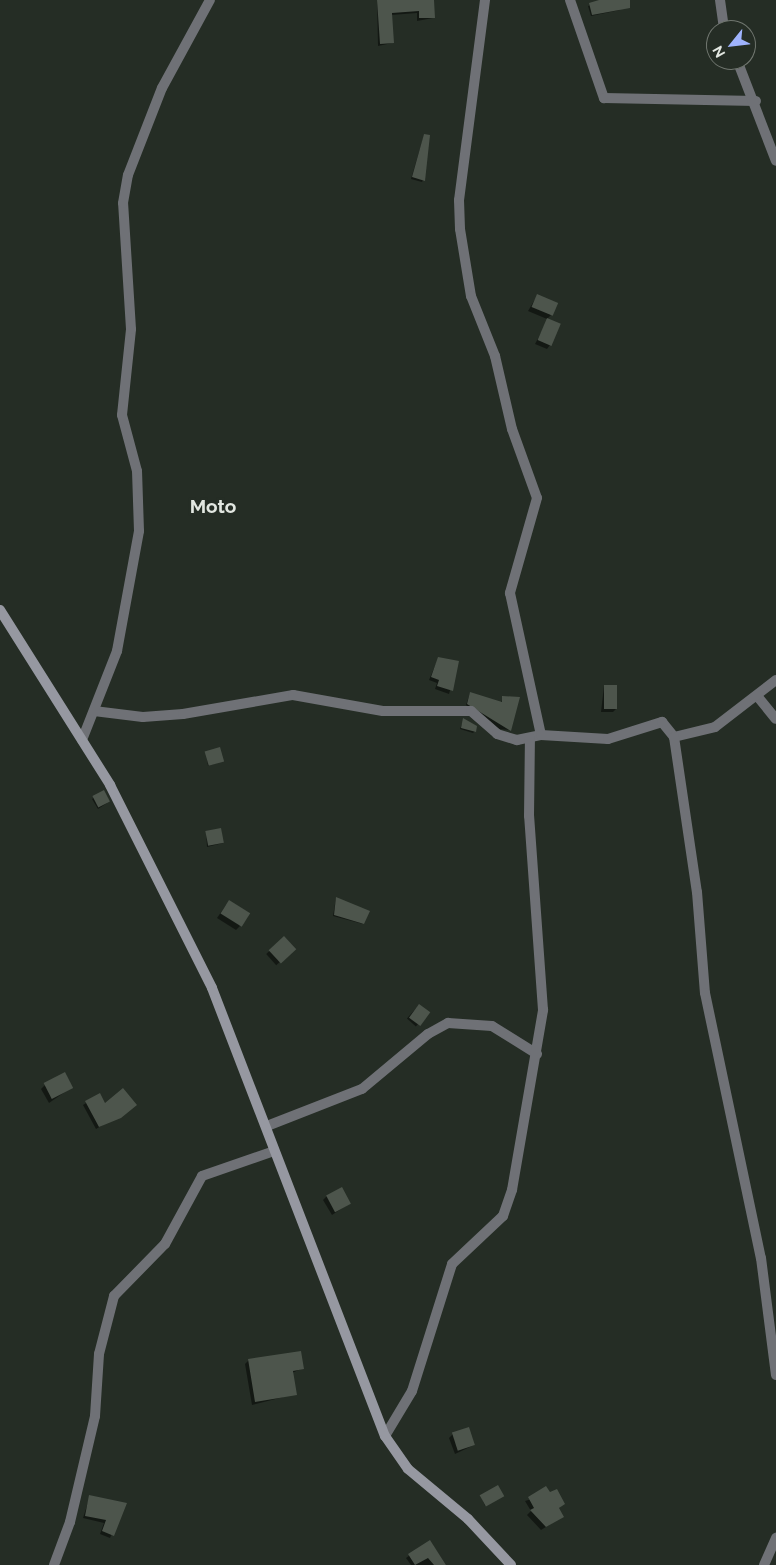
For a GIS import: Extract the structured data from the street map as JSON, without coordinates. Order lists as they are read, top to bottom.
{
  "districts": ["Moto"],
  "north": "bottom left"
}
